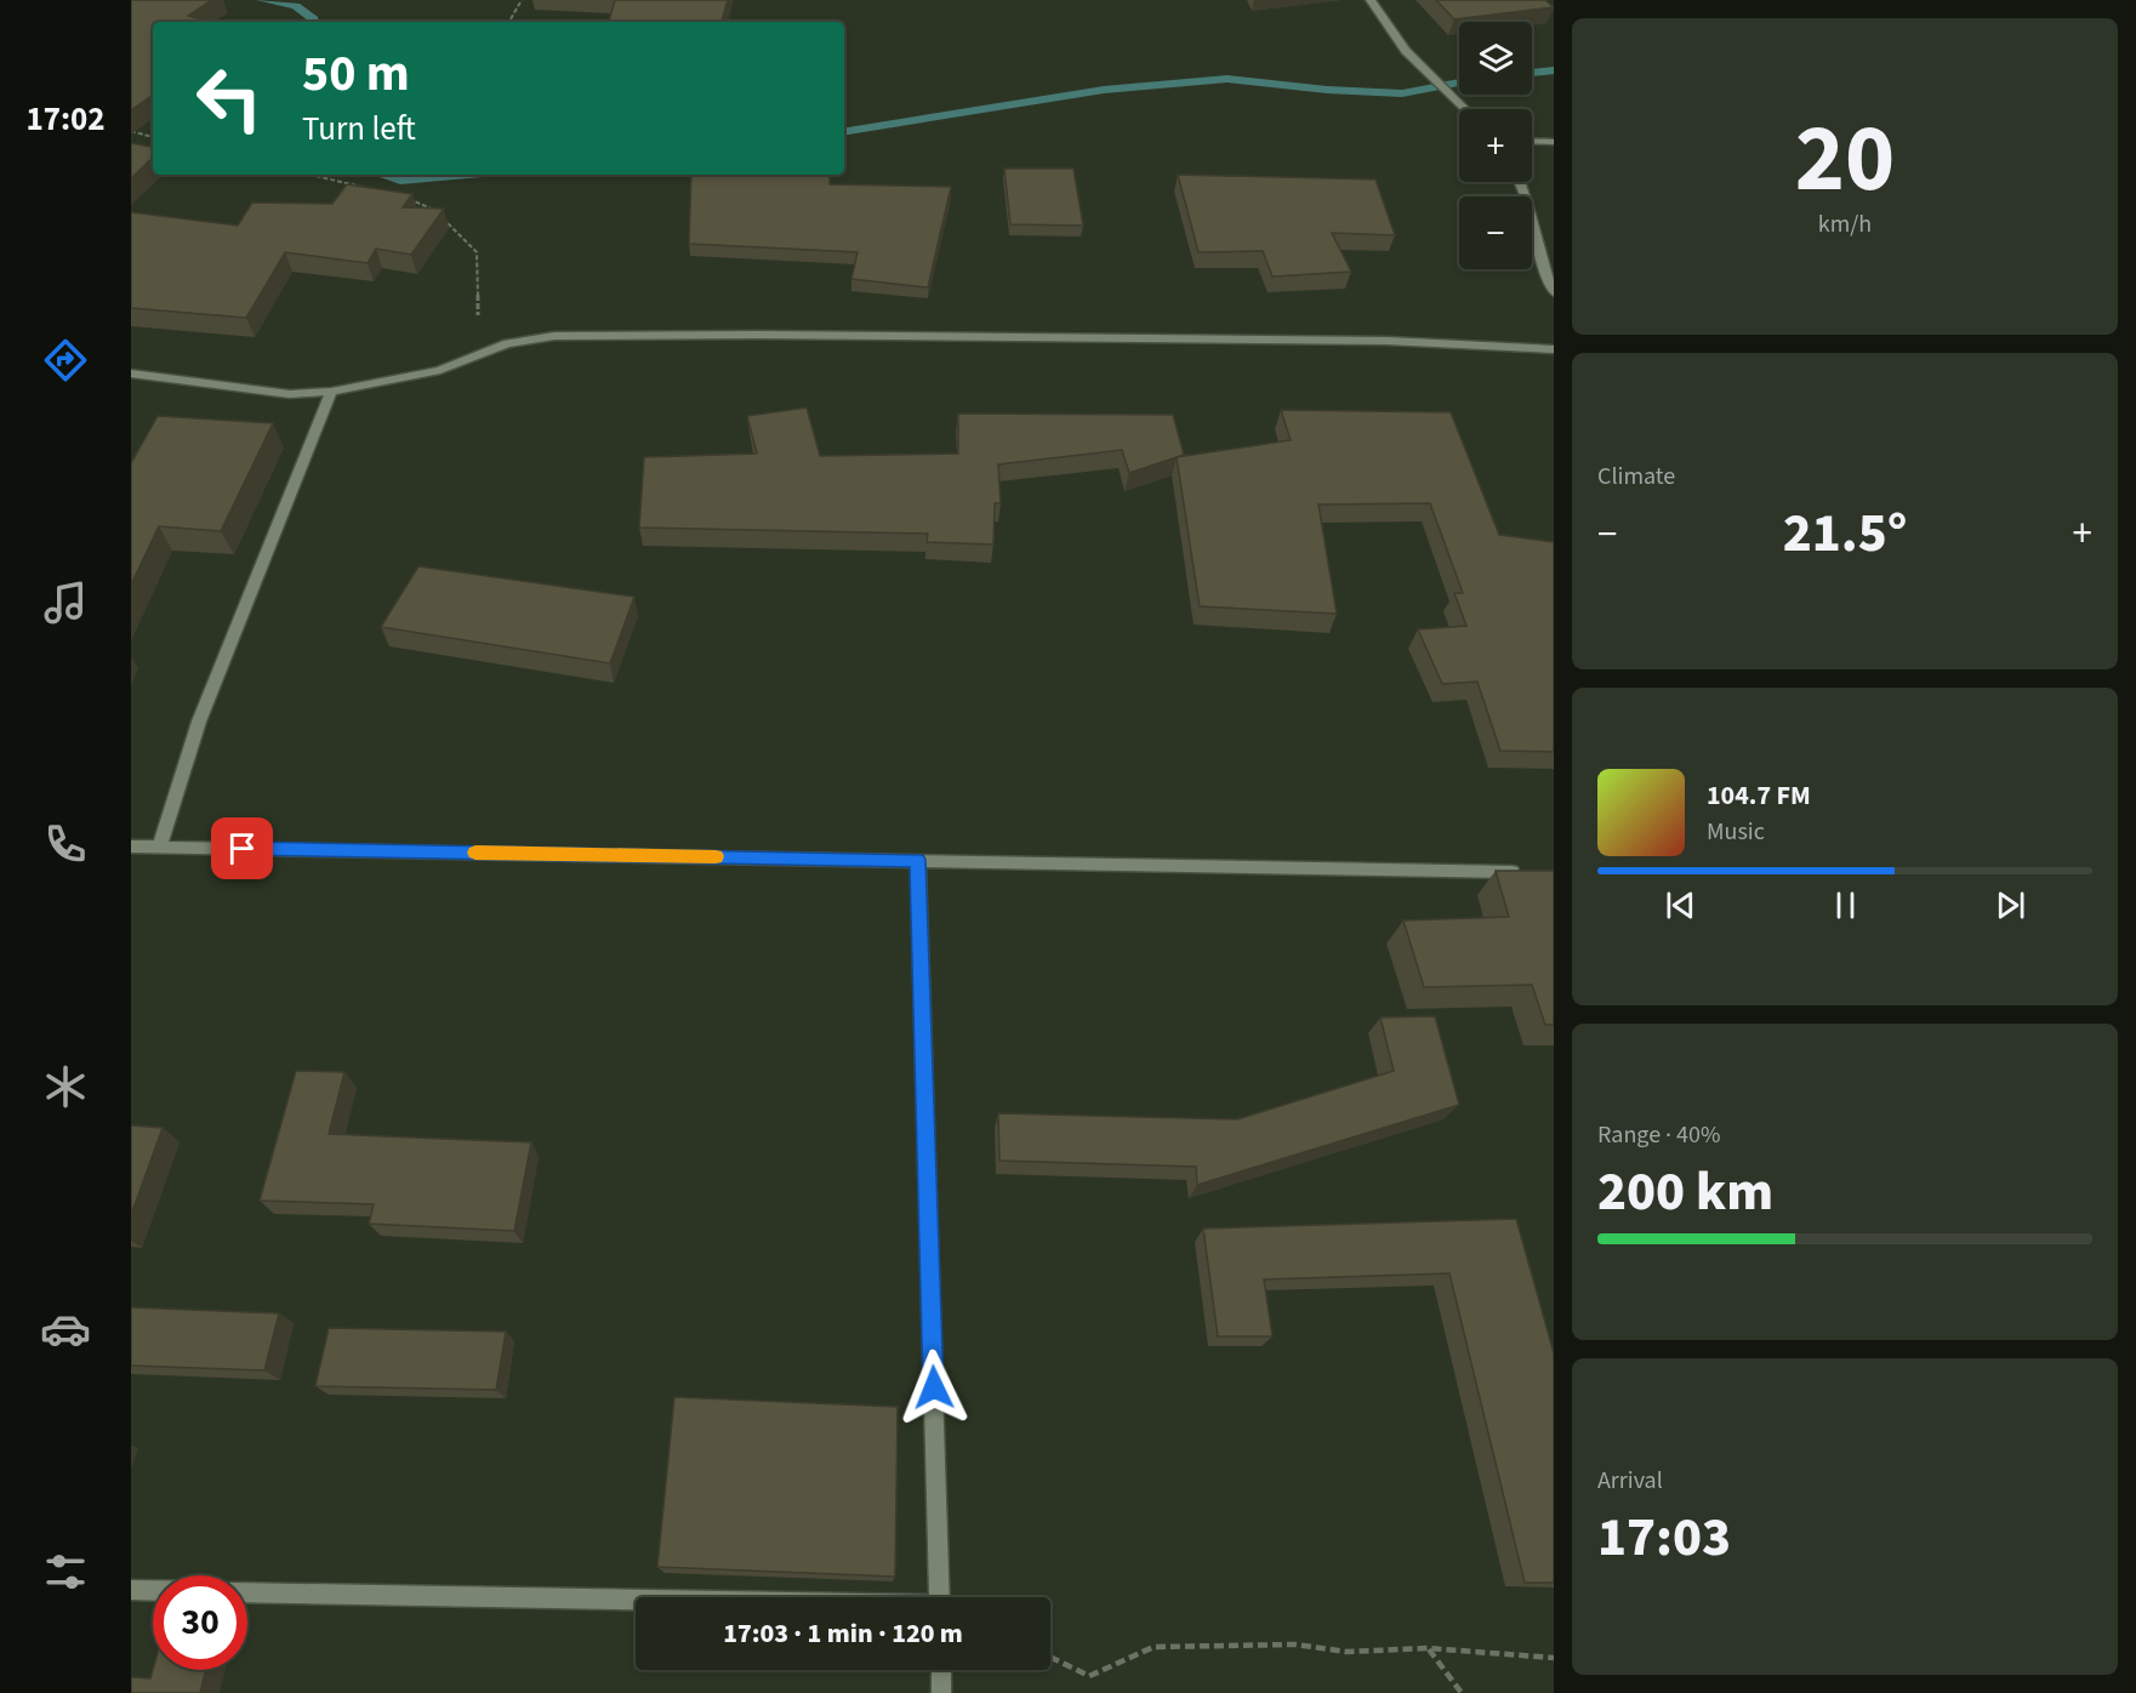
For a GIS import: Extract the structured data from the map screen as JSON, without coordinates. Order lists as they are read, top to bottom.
{
  "page": {
    "tabs": "17:02",
    "tile": [
      ["20", "km/h"],
      "Climate",
      ["Range · 40%", "200 km"],
      ["Arrival", "17:03"]
    ],
    "map_buttons": ["+", "−"],
    "turn": ["50 m", "Turn left"],
    "heat": ["−", "21.5°", "+"],
    "song": ["104.7 FM", "Music"],
    "limit": "30",
    "trip": "17:03 · 1 min · 120 m"
  }
}
